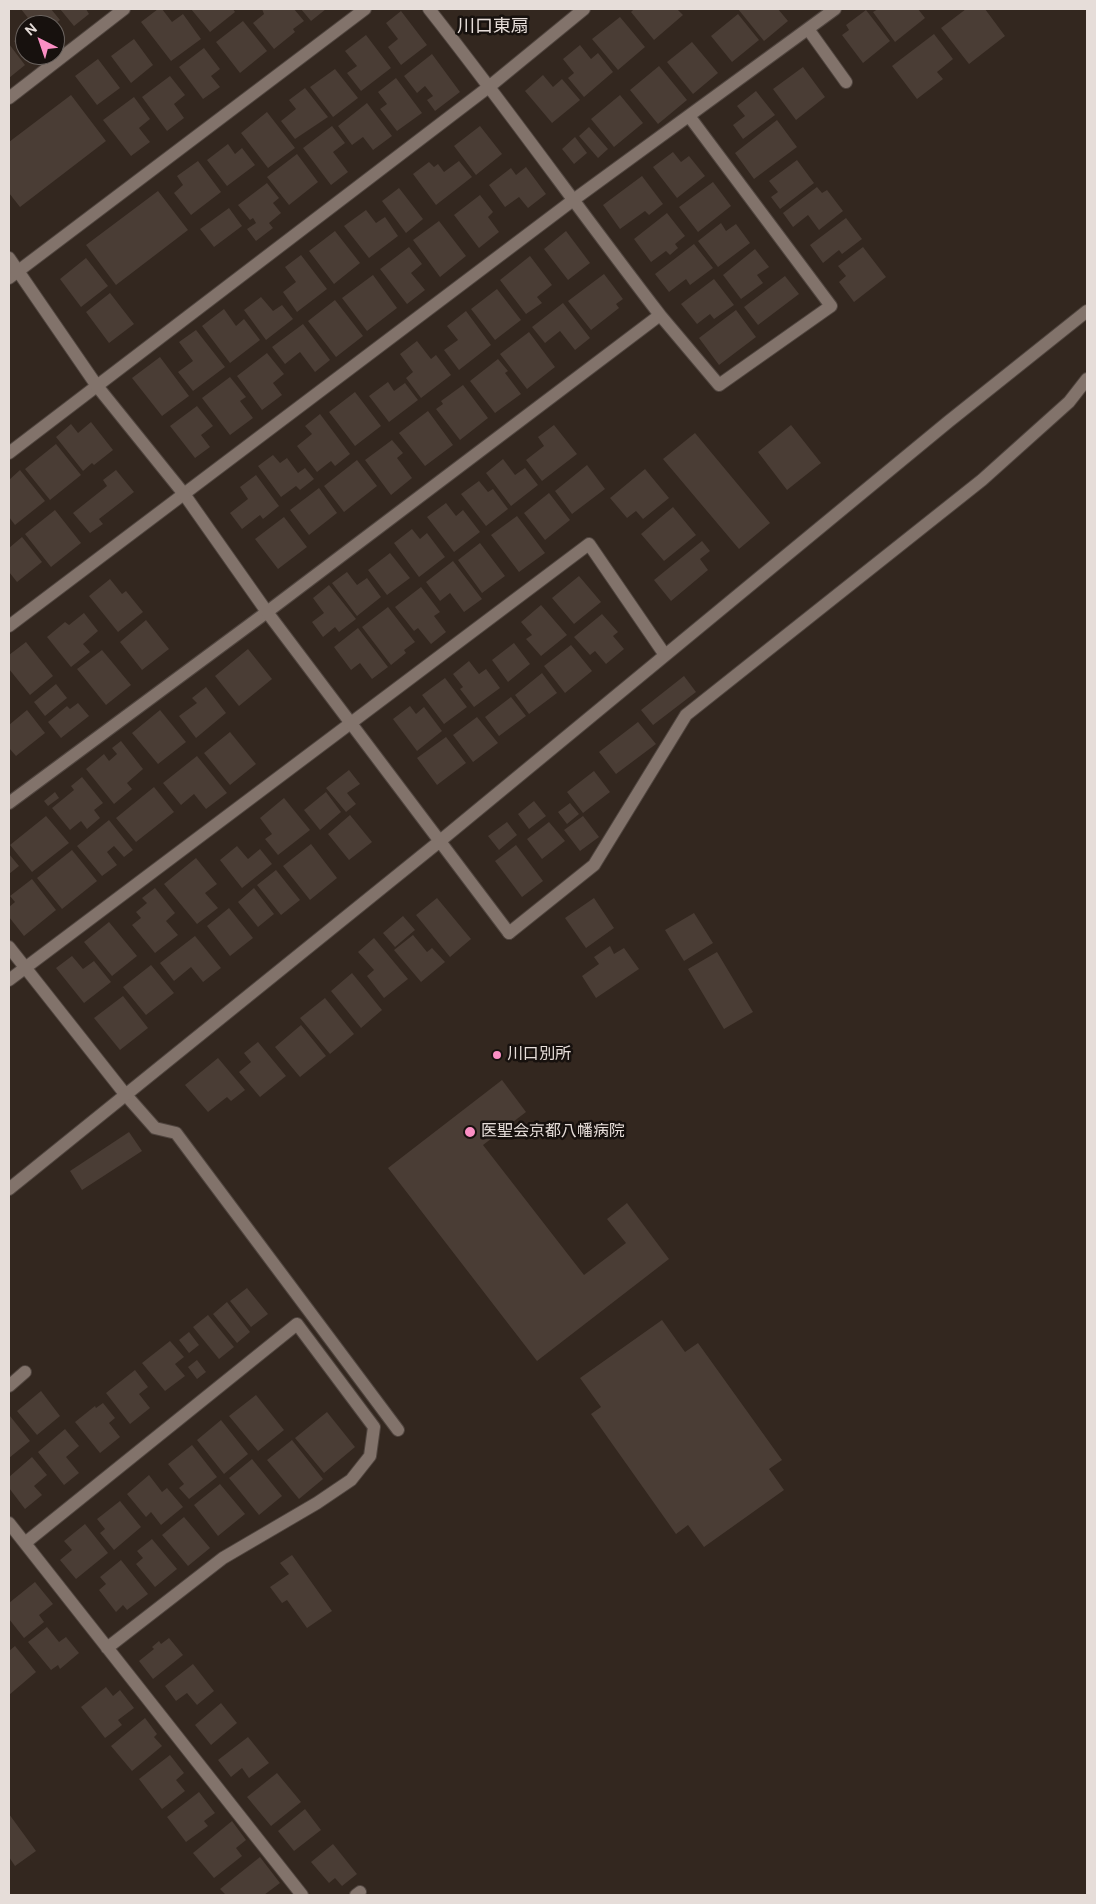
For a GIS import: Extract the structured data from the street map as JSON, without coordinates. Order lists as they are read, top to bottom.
{
  "districts": ["川口東扇"],
  "places": ["川口別所", "医聖会京都八幡病院"],
  "north": "top left"
}
